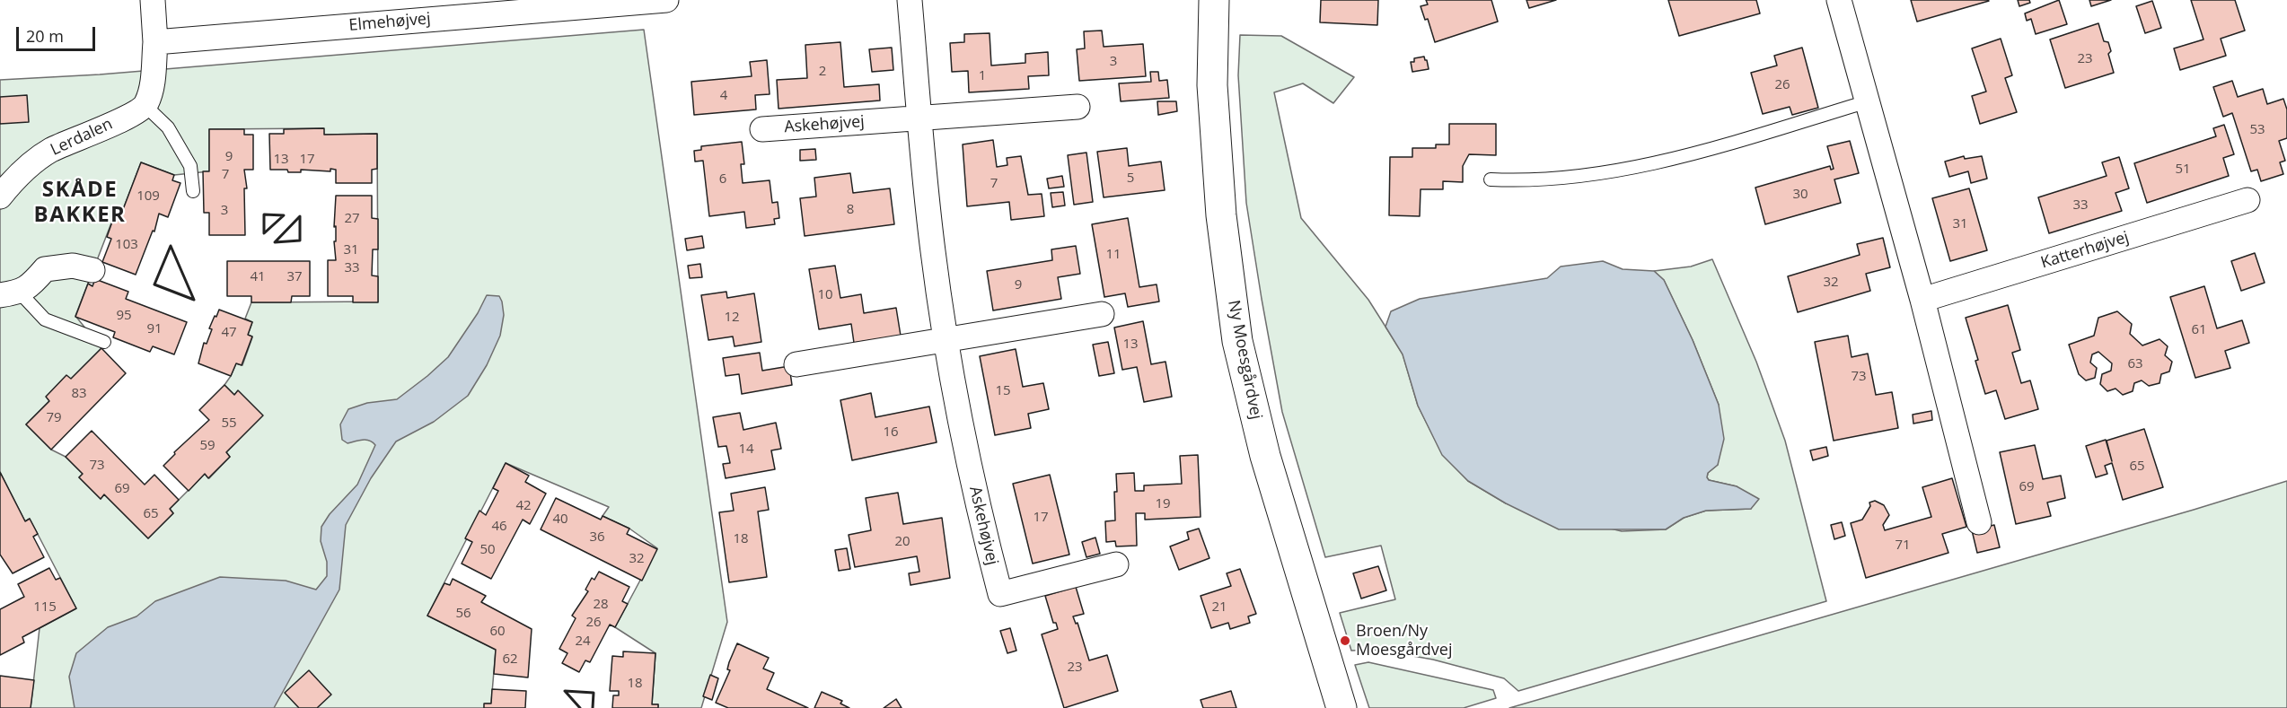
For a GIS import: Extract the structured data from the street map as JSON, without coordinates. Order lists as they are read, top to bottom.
{
  "streets": {
    "street": [
      "Elmehøjvej",
      "Askehøjvej",
      "Lerdalen",
      "Katterhøjvej",
      "Ny Moesgårdvej"
    ]
  },
  "districts": ["SKÅDE BAKKER"],
  "places": ["Broen/Ny Moesgårdvej"],
  "house_numbers": [
    "23",
    "3",
    "2",
    "1",
    "26",
    "4",
    "53",
    "9",
    "13",
    "17",
    "51",
    "7",
    "5",
    "6",
    "7",
    "30",
    "109",
    "33",
    "8",
    "3",
    "27",
    "31",
    "103",
    "31",
    "11",
    "33",
    "41",
    "37",
    "32",
    "9",
    "10",
    "95",
    "12",
    "91",
    "61",
    "47",
    "13",
    "63",
    "73",
    "15",
    "83",
    "79",
    "55",
    "16",
    "59",
    "14",
    "73",
    "65",
    "69",
    "69",
    "19",
    "42",
    "65",
    "17",
    "40",
    "46",
    "36",
    "18",
    "20",
    "71",
    "50",
    "32",
    "28",
    "115",
    "21",
    "56",
    "26",
    "60",
    "24",
    "62",
    "23",
    "18"
  ],
  "scale_bar": "20 m"
}
